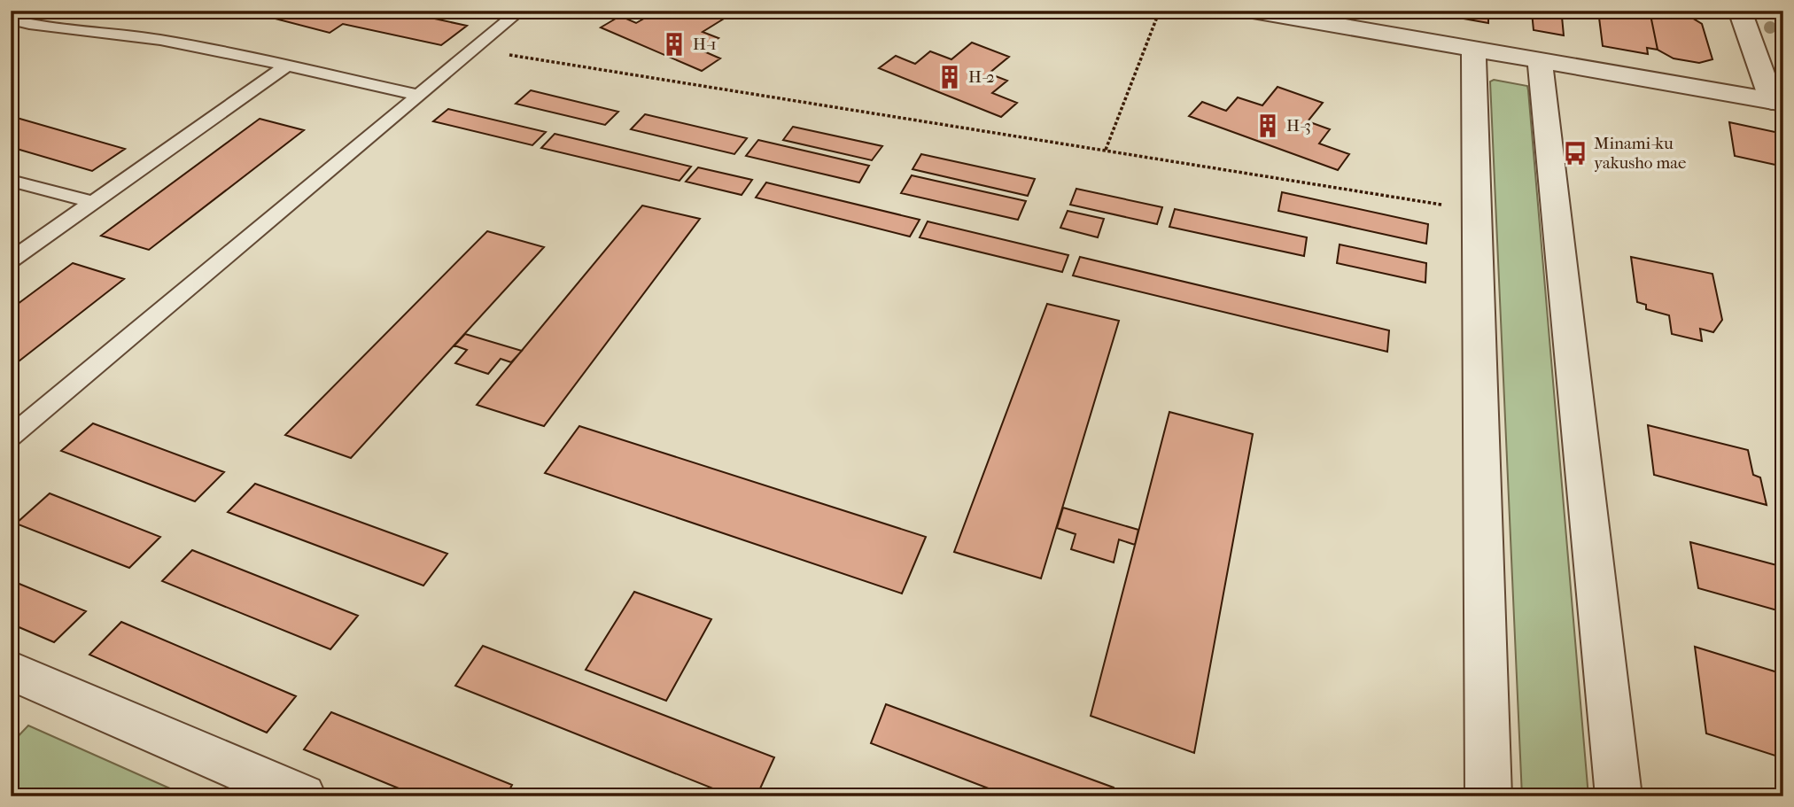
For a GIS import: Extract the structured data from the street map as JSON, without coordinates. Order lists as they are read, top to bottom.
{
  "places": {
    "building": ["H-1", "H-2", "H-3"],
    "bus stop": ["Minami-ku yakusho mae"]
  }
}
